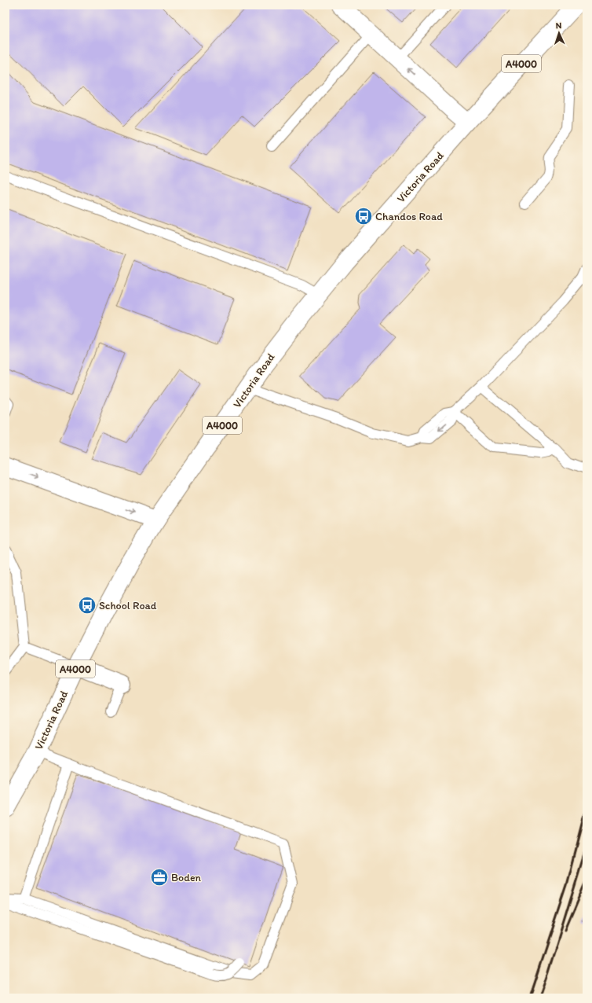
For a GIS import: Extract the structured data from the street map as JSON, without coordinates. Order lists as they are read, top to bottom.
{
  "streets": {
    "main road": ["A4000", "Victoria Road"]
  },
  "places": {
    "bus stop": ["Chandos Road", "School Road"],
    "office": ["Boden"]
  },
  "north": "top"
}
